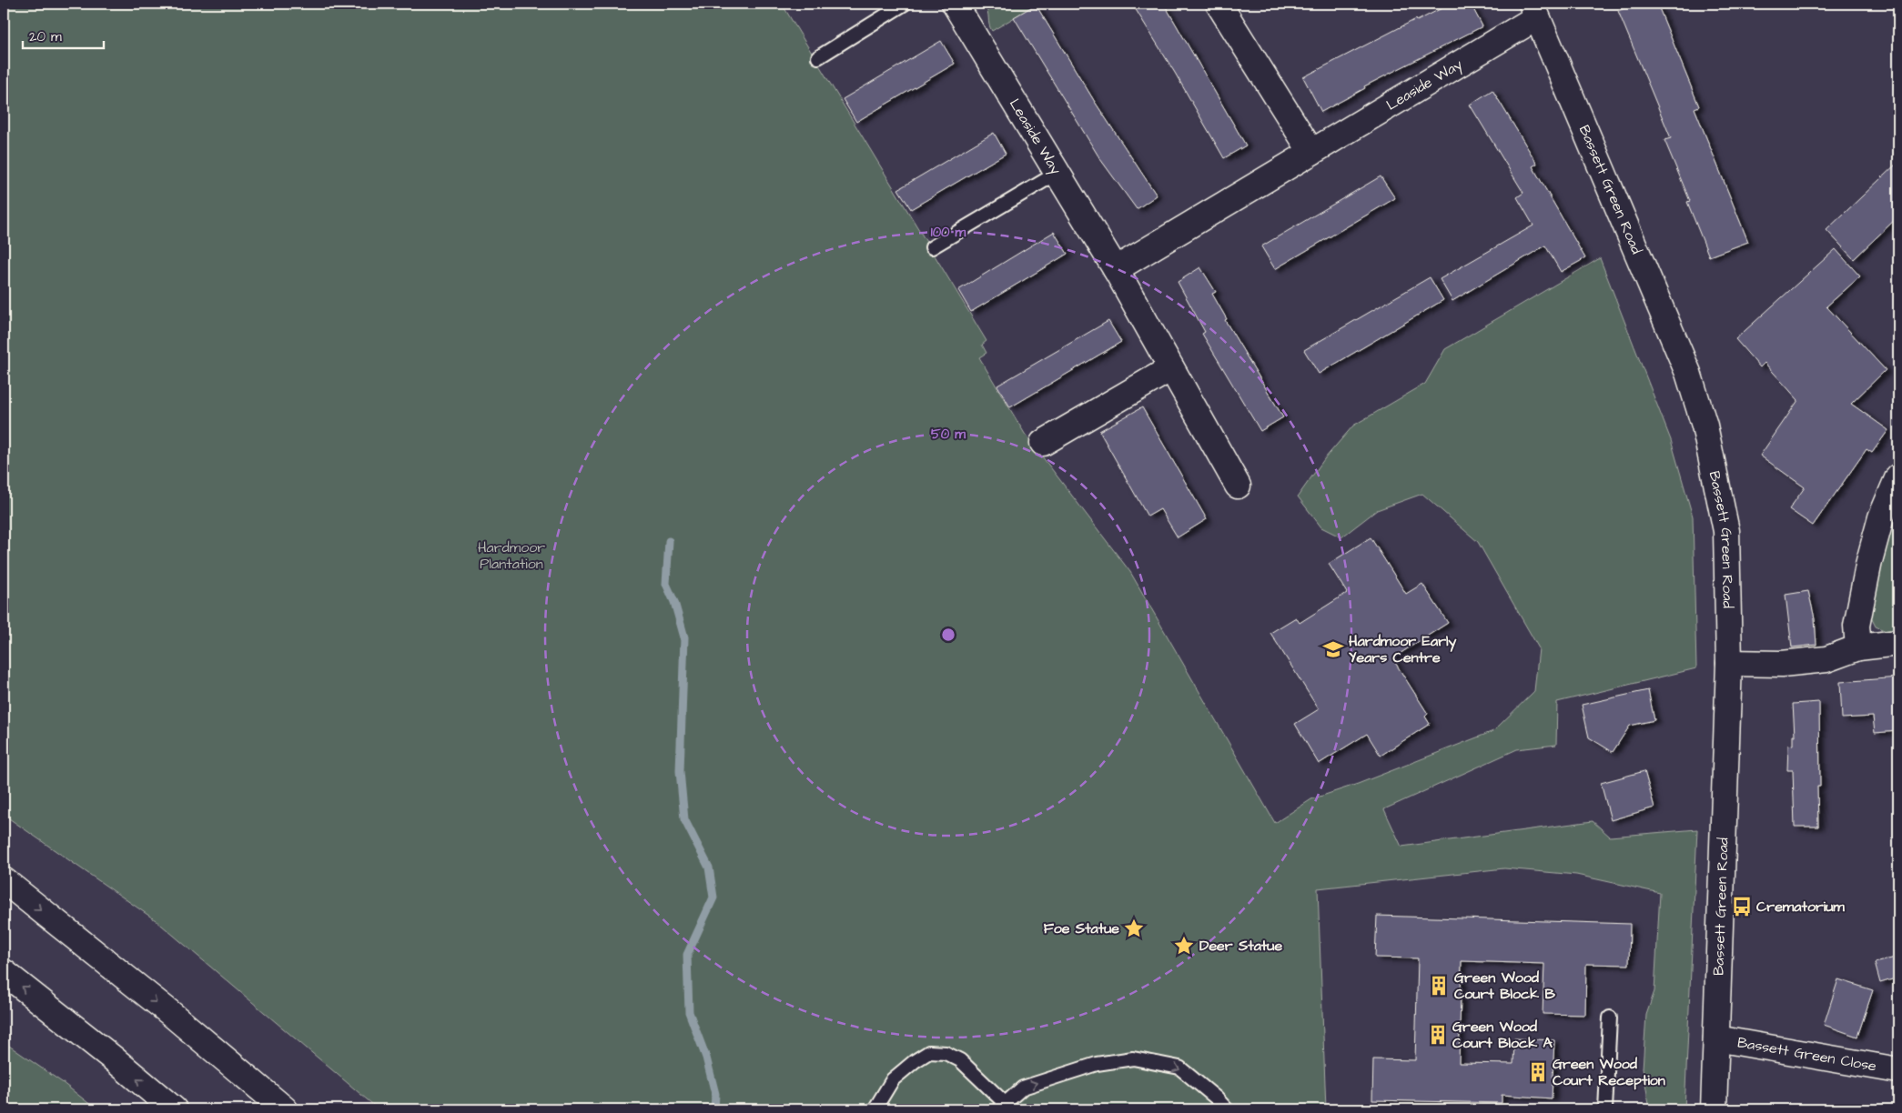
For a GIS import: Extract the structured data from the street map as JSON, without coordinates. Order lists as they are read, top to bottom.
{
  "streets": {
    "main road": ["Leaside Way", "Bassett Green Road", "Bassett Green Close"]
  },
  "crossings": [
    ["Leaside Way", "Bassett Green Road"],
    ["Bassett Green Road", "Bassett Green Close"]
  ],
  "parks": ["Hardmoor Plantation"],
  "places": {
    "school or university": ["Hardmoor Early Years Centre"],
    "bus stop": ["Crematorium"],
    "place": ["Foe Statue", "Deer Statue"],
    "building": ["Green Wood Court Block B", "Green Wood Court Block A", "Green Wood Court Reception"]
  },
  "scale_bar": "20 m",
  "rings": ["100 m", "50 m"]
}
